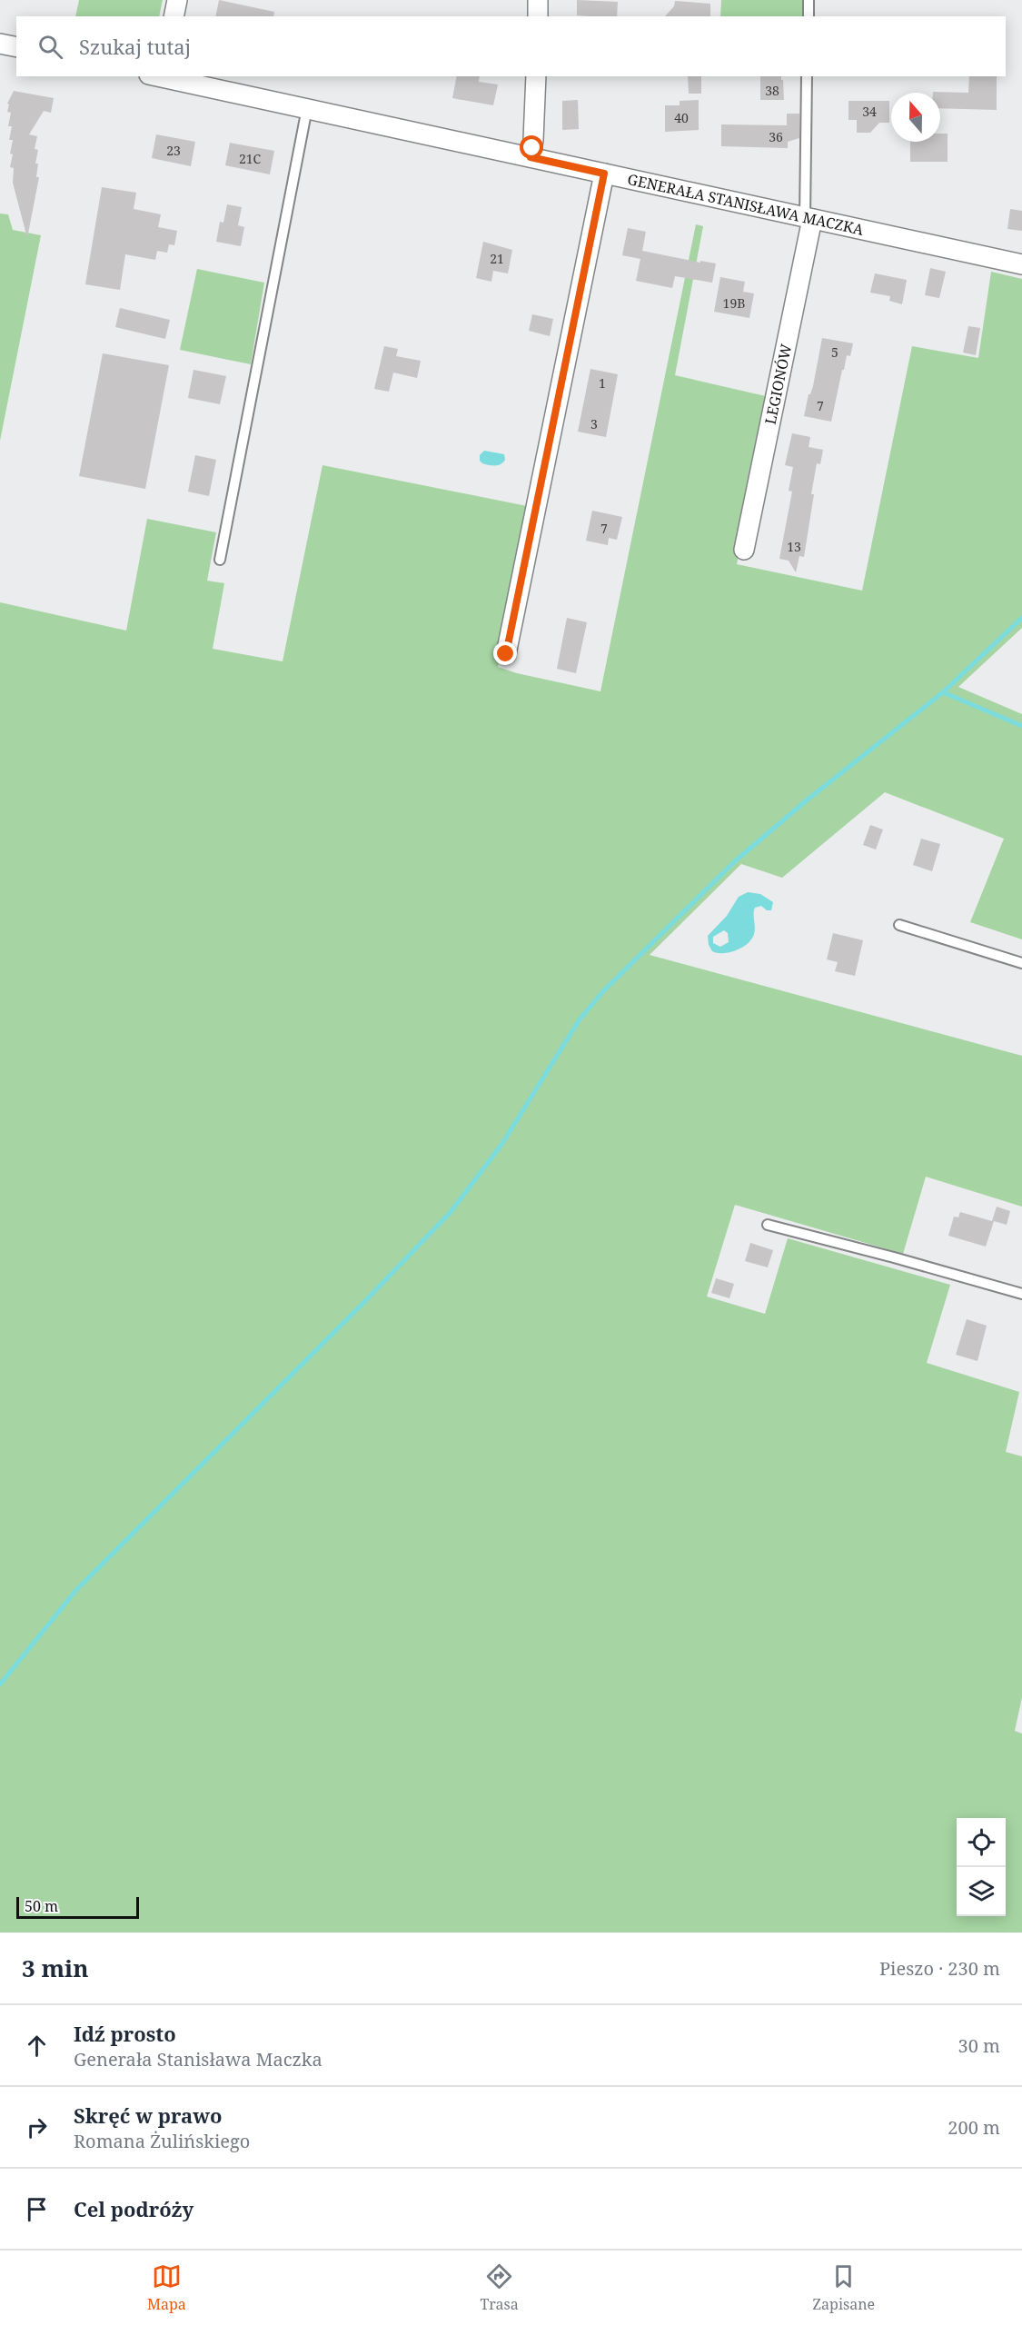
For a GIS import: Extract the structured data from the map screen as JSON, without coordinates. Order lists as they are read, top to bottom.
{
  "streets": {
    "street": ["GENERAŁA STANISŁAWA MACZKA", "LEGIONÓW"]
  },
  "crossings": [
    ["GENERAŁA STANISŁAWA MACZKA", "LEGIONÓW"]
  ],
  "house_numbers": [
    "38",
    "34",
    "40",
    "36",
    "23",
    "21C",
    "21",
    "19B",
    "5",
    "1",
    "7",
    "3",
    "7",
    "13"
  ],
  "scale_bar": "50 m",
  "north": "top",
  "page": {
    "search": "Szukaj tutaj",
    "scale": "50 m",
    "heading": ["3 min", "Pieszo · 230 m"],
    "list": [
      ["Idź prosto", "Generała Stanisława Maczka", "30 m"],
      ["Skręć w prawo", "Romana Żulińskiego", "200 m"],
      "Cel podróży"
    ],
    "nav": ["Mapa", "Trasa", "Zapisane"]
  }
}
